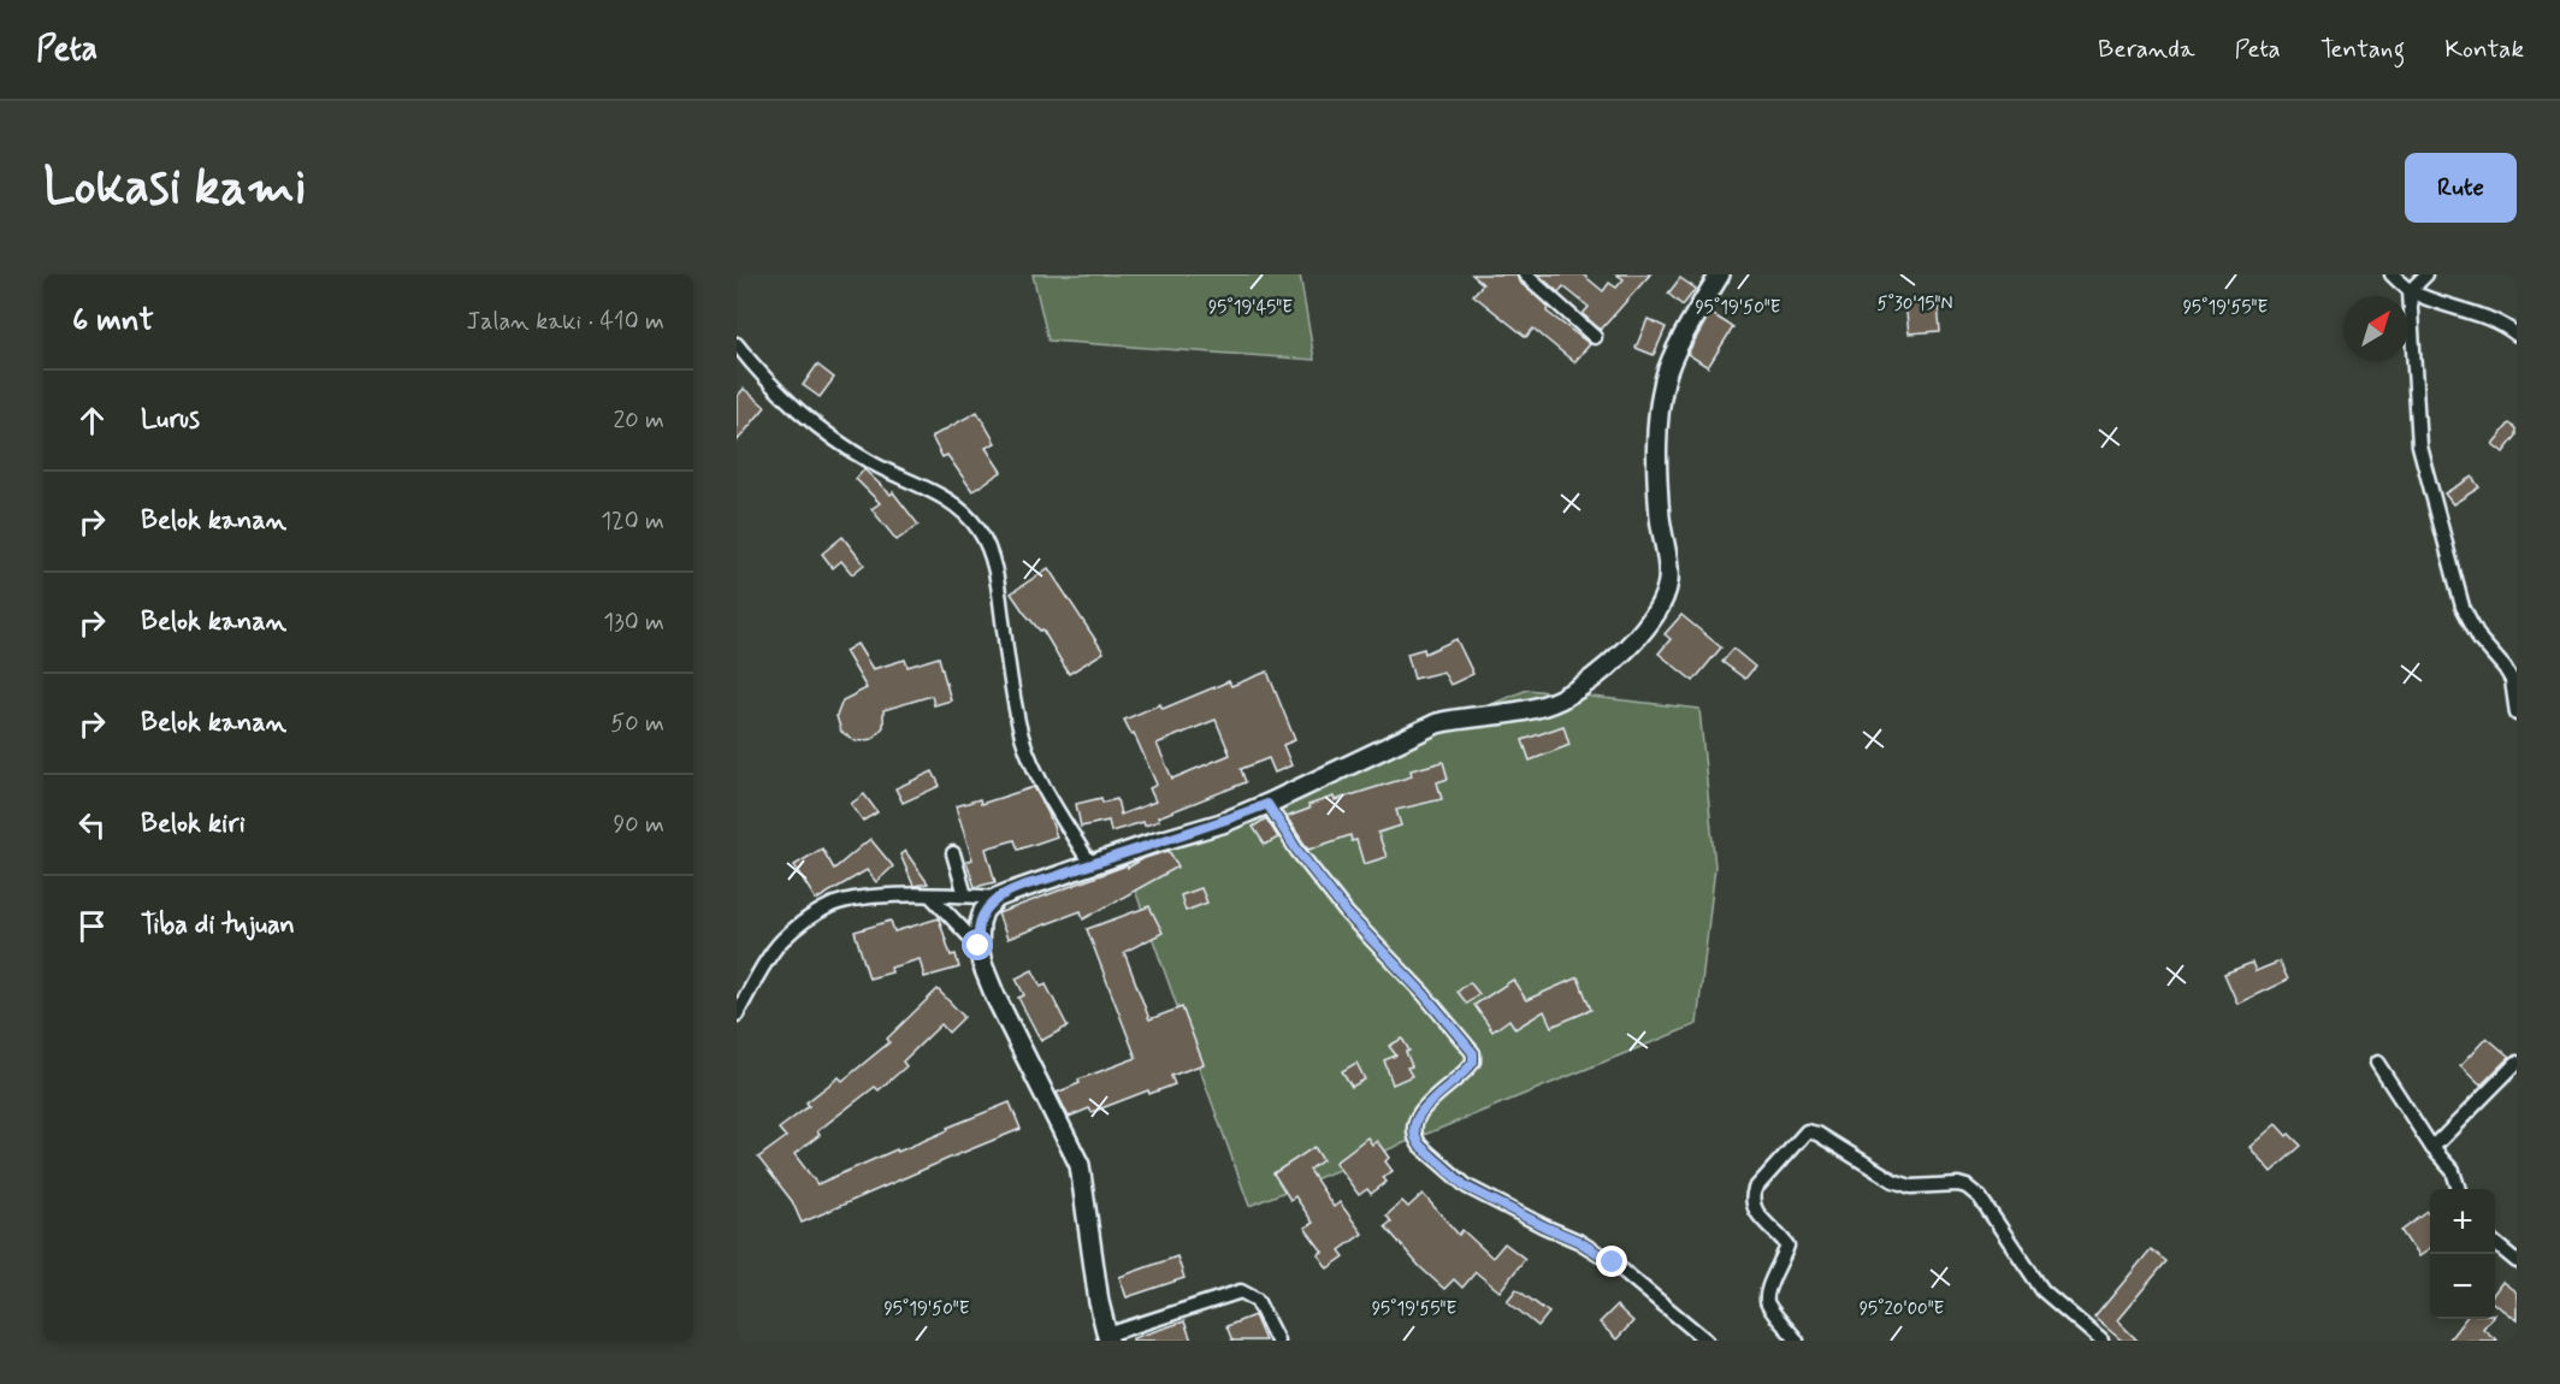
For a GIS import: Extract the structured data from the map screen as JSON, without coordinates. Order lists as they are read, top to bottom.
{
  "north": "top right",
  "page": {
    "header": "Peta",
    "nav": [
      "Beranda",
      "Peta",
      "Tentang",
      "Kontak"
    ],
    "buttons": "Rute",
    "title": "Lokasi kami",
    "heading": ["6 mnt", "Jalan kaki · 410 m"],
    "list": [
      ["Lurus", "20 m"],
      ["Belok kanan", "120 m"],
      ["Belok kanan", "130 m"],
      ["Belok kanan", "50 m"],
      ["Belok kiri", "90 m"],
      "Tiba di tujuan"
    ],
    "map_buttons": ["+", "−"]
  },
  "coordinates": [
    "5°30'15\"N",
    "95°19'45\"E",
    "95°19'50\"E",
    "95°19'55\"E",
    "95°20'00\"E"
  ]
}
